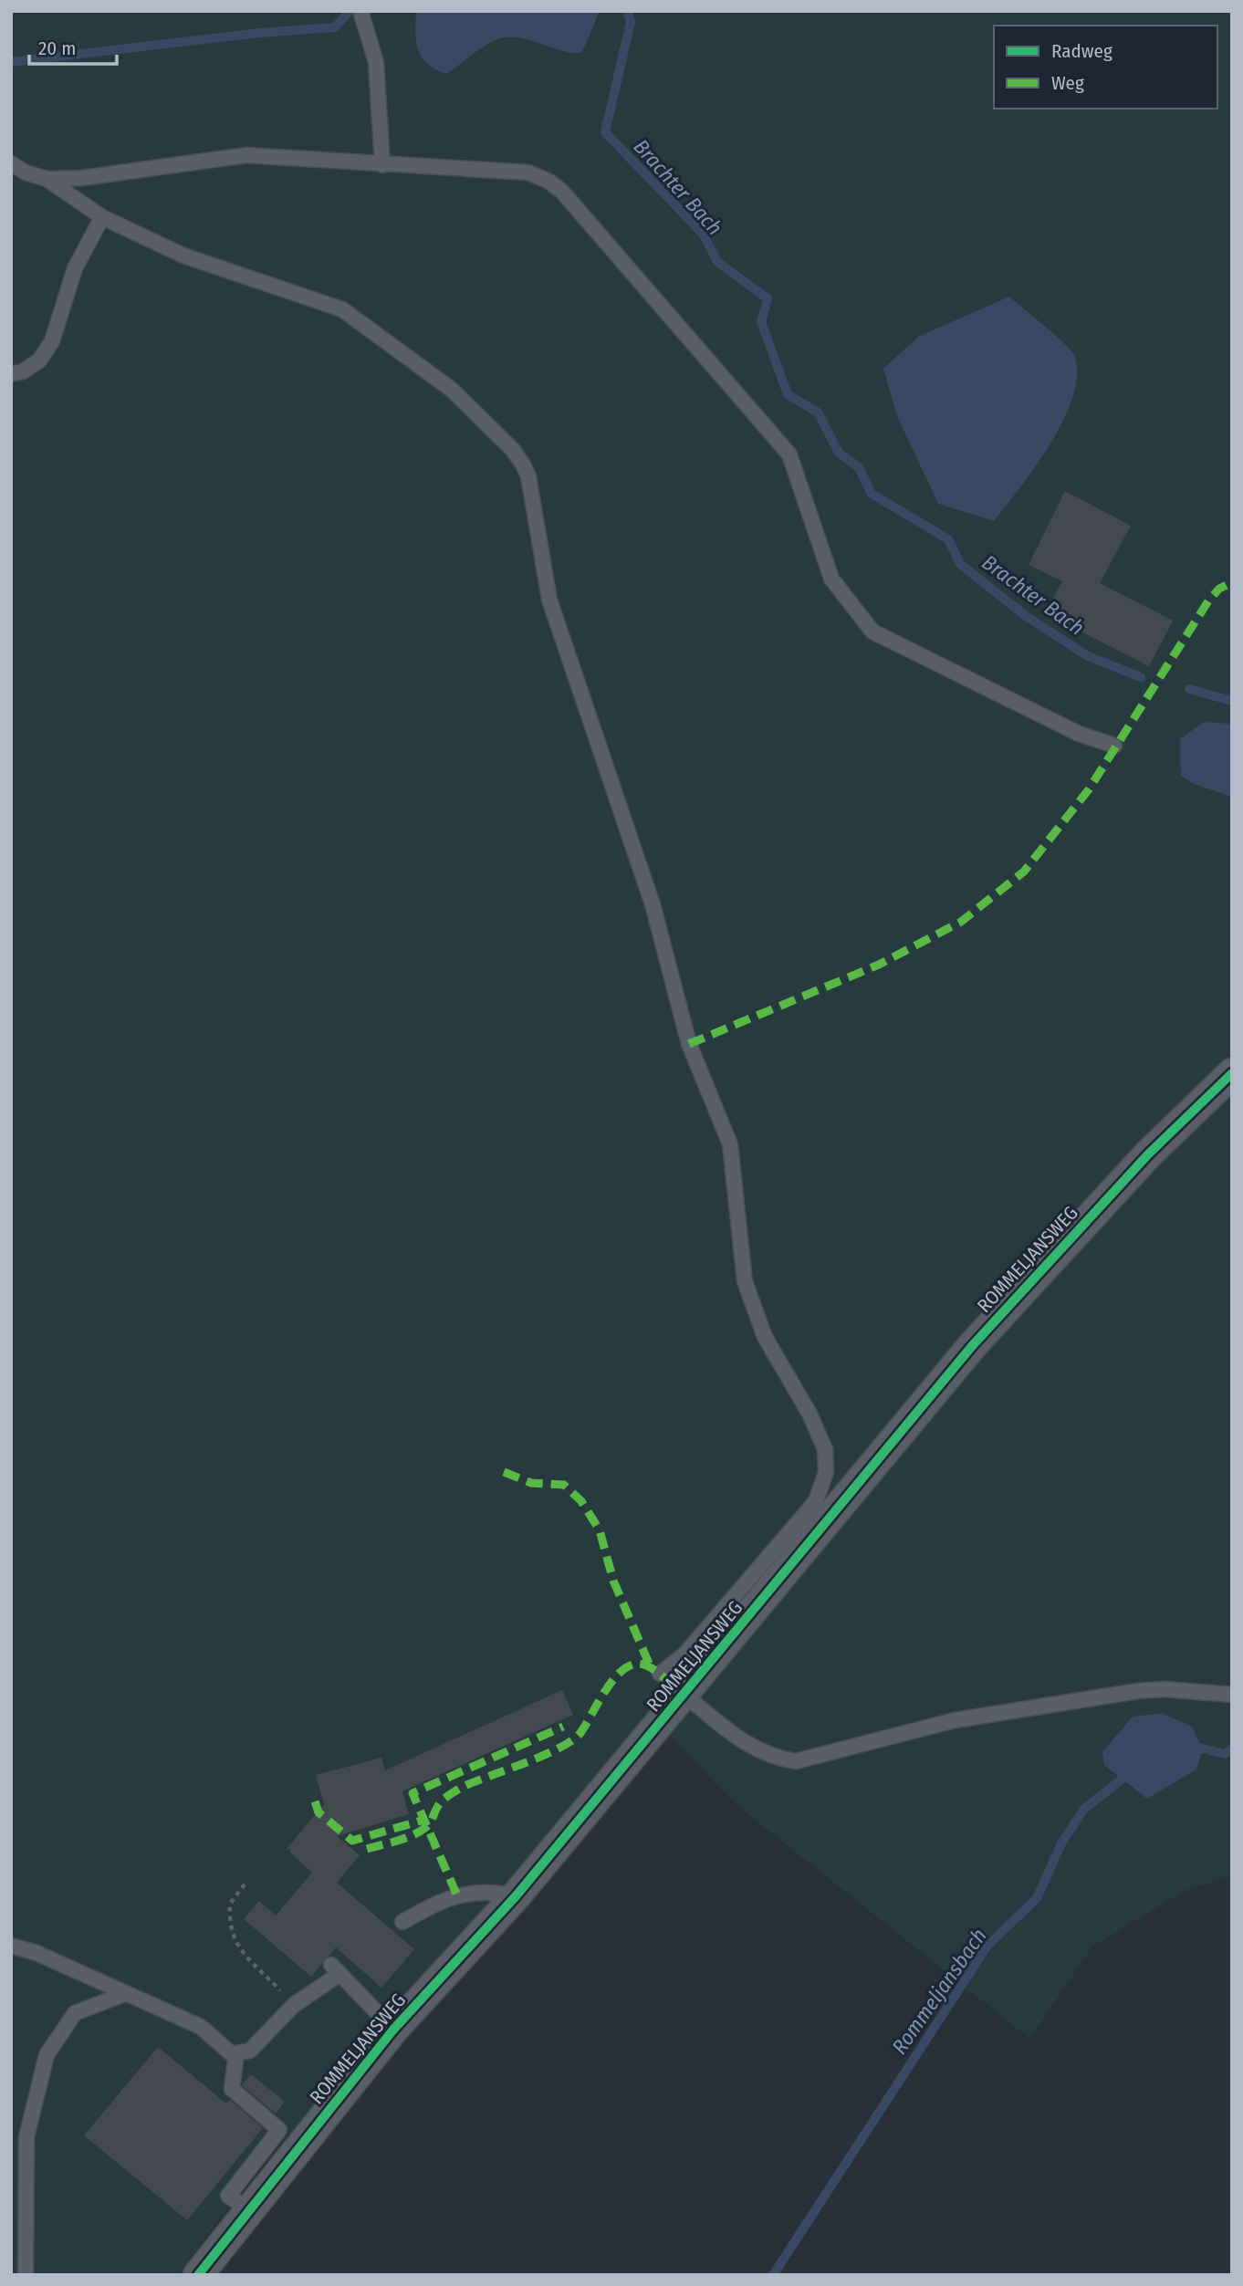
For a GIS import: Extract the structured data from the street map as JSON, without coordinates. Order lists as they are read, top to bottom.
{
  "streets": {
    "street": ["ROMMELJANSWEG"]
  },
  "water": ["Brachter Bach", "Rommeljansbach"],
  "legend": ["Radweg", "Weg"],
  "scale_bar": "20 m"
}
